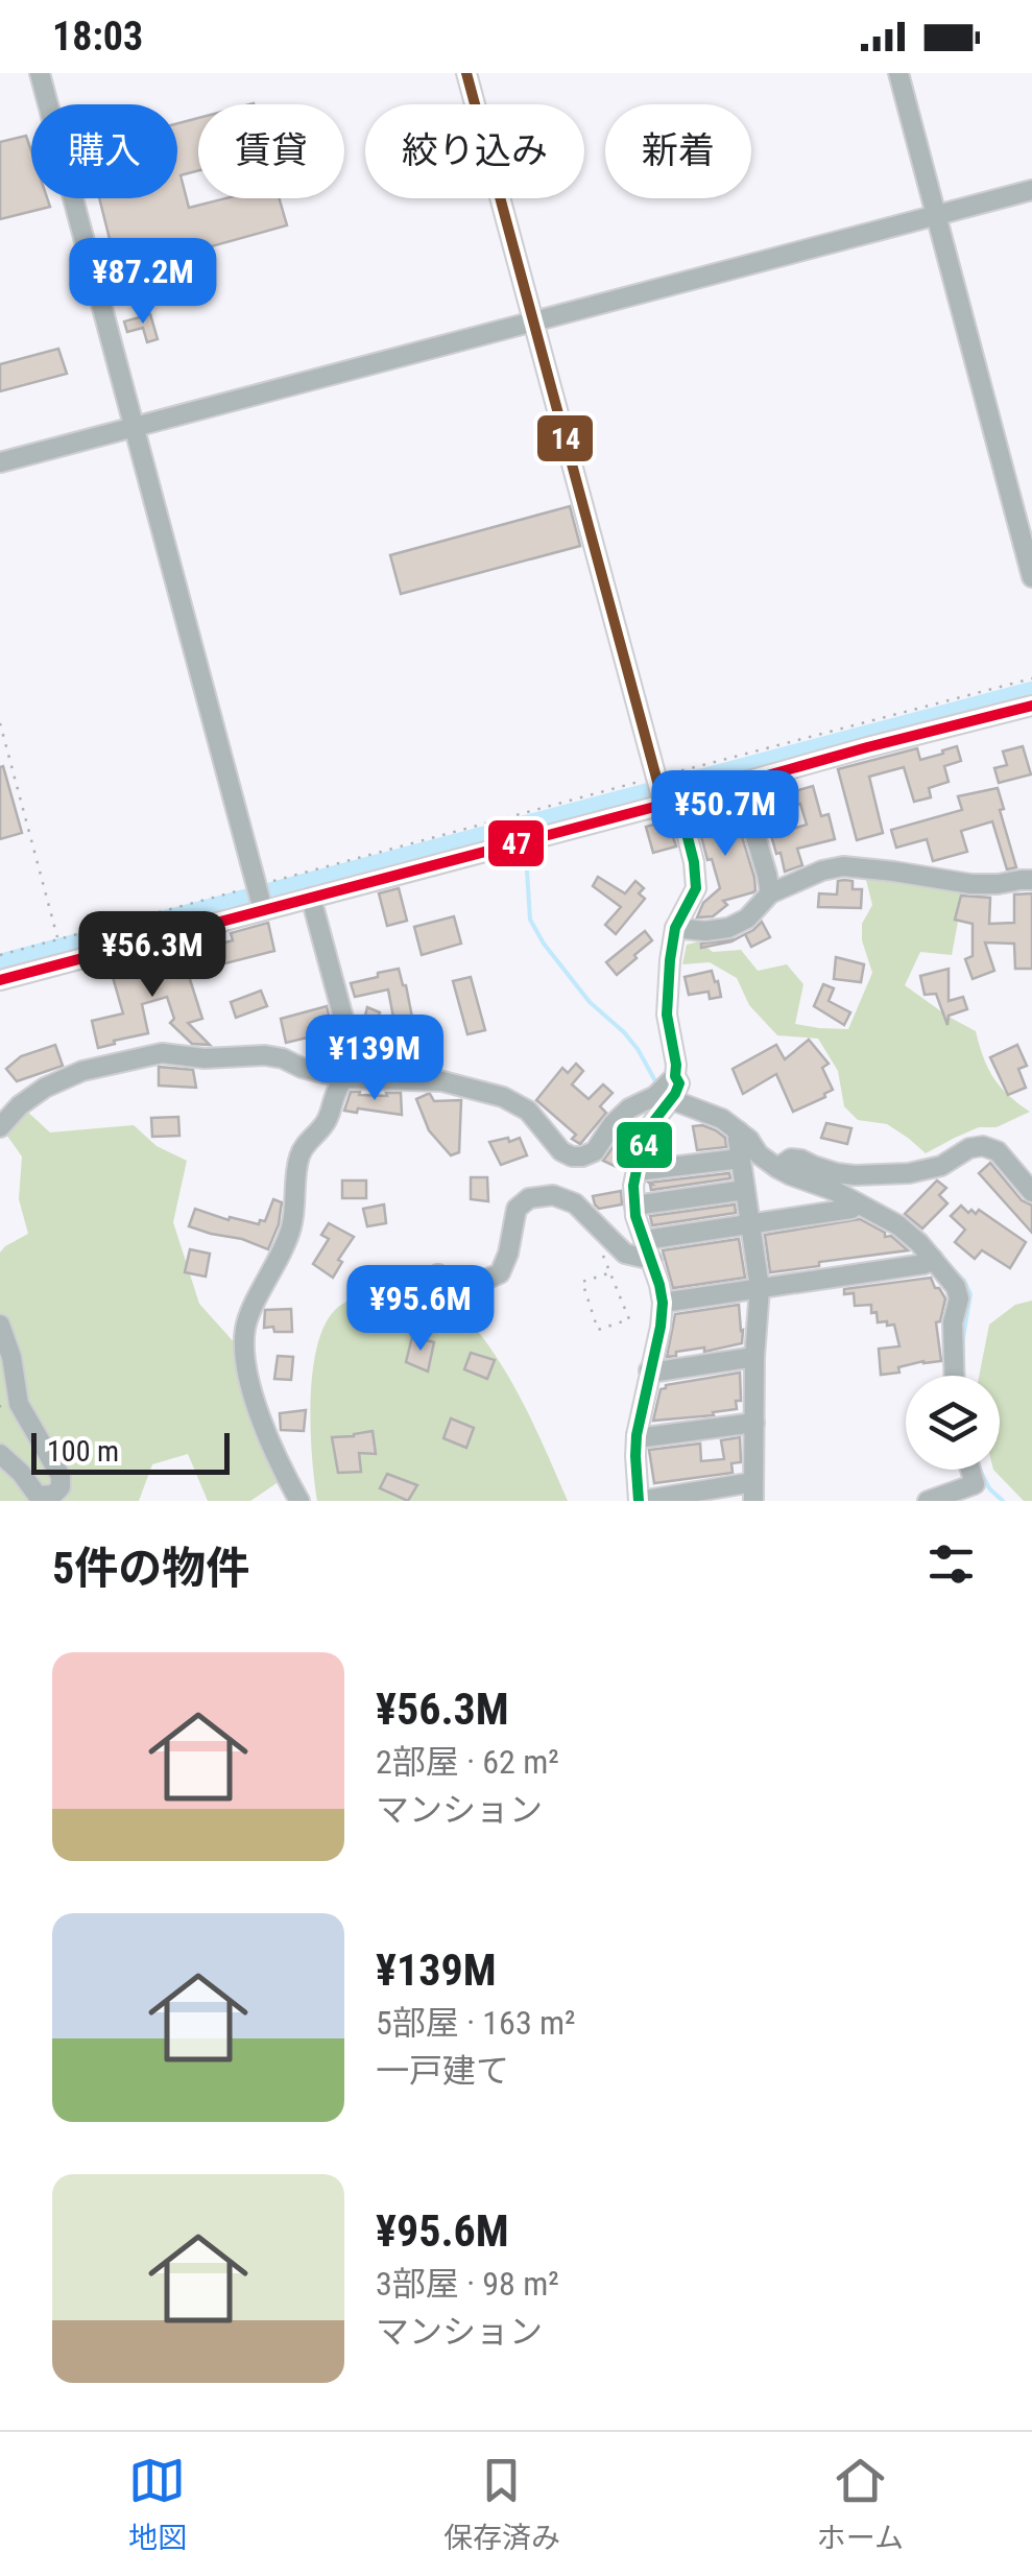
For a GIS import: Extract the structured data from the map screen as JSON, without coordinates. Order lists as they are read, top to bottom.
{
  "lines": ["transit line 14", "transit line 47", "transit line 64"],
  "scale_bar": "100 m",
  "page": {
    "status": "18:03",
    "chip": [
      "購入",
      "賃貸",
      "絞り込み",
      "新着"
    ],
    "price": [
      "¥87.2M",
      "¥50.7M",
      "¥56.3M",
      "¥139M",
      "¥95.6M"
    ],
    "scale": "100 m",
    "heading": "5件の物件",
    "list": [
      {
        "name": "¥56.3M",
        "note": "2部屋 · 62 m² · マンション"
      },
      {
        "name": "¥139M",
        "note": "5部屋 · 163 m² · 一戸建て"
      },
      {
        "name": "¥95.6M",
        "note": "3部屋 · 98 m² · マンション"
      }
    ],
    "tabs": ["地図", "保存済み", "ホーム"]
  }
}
